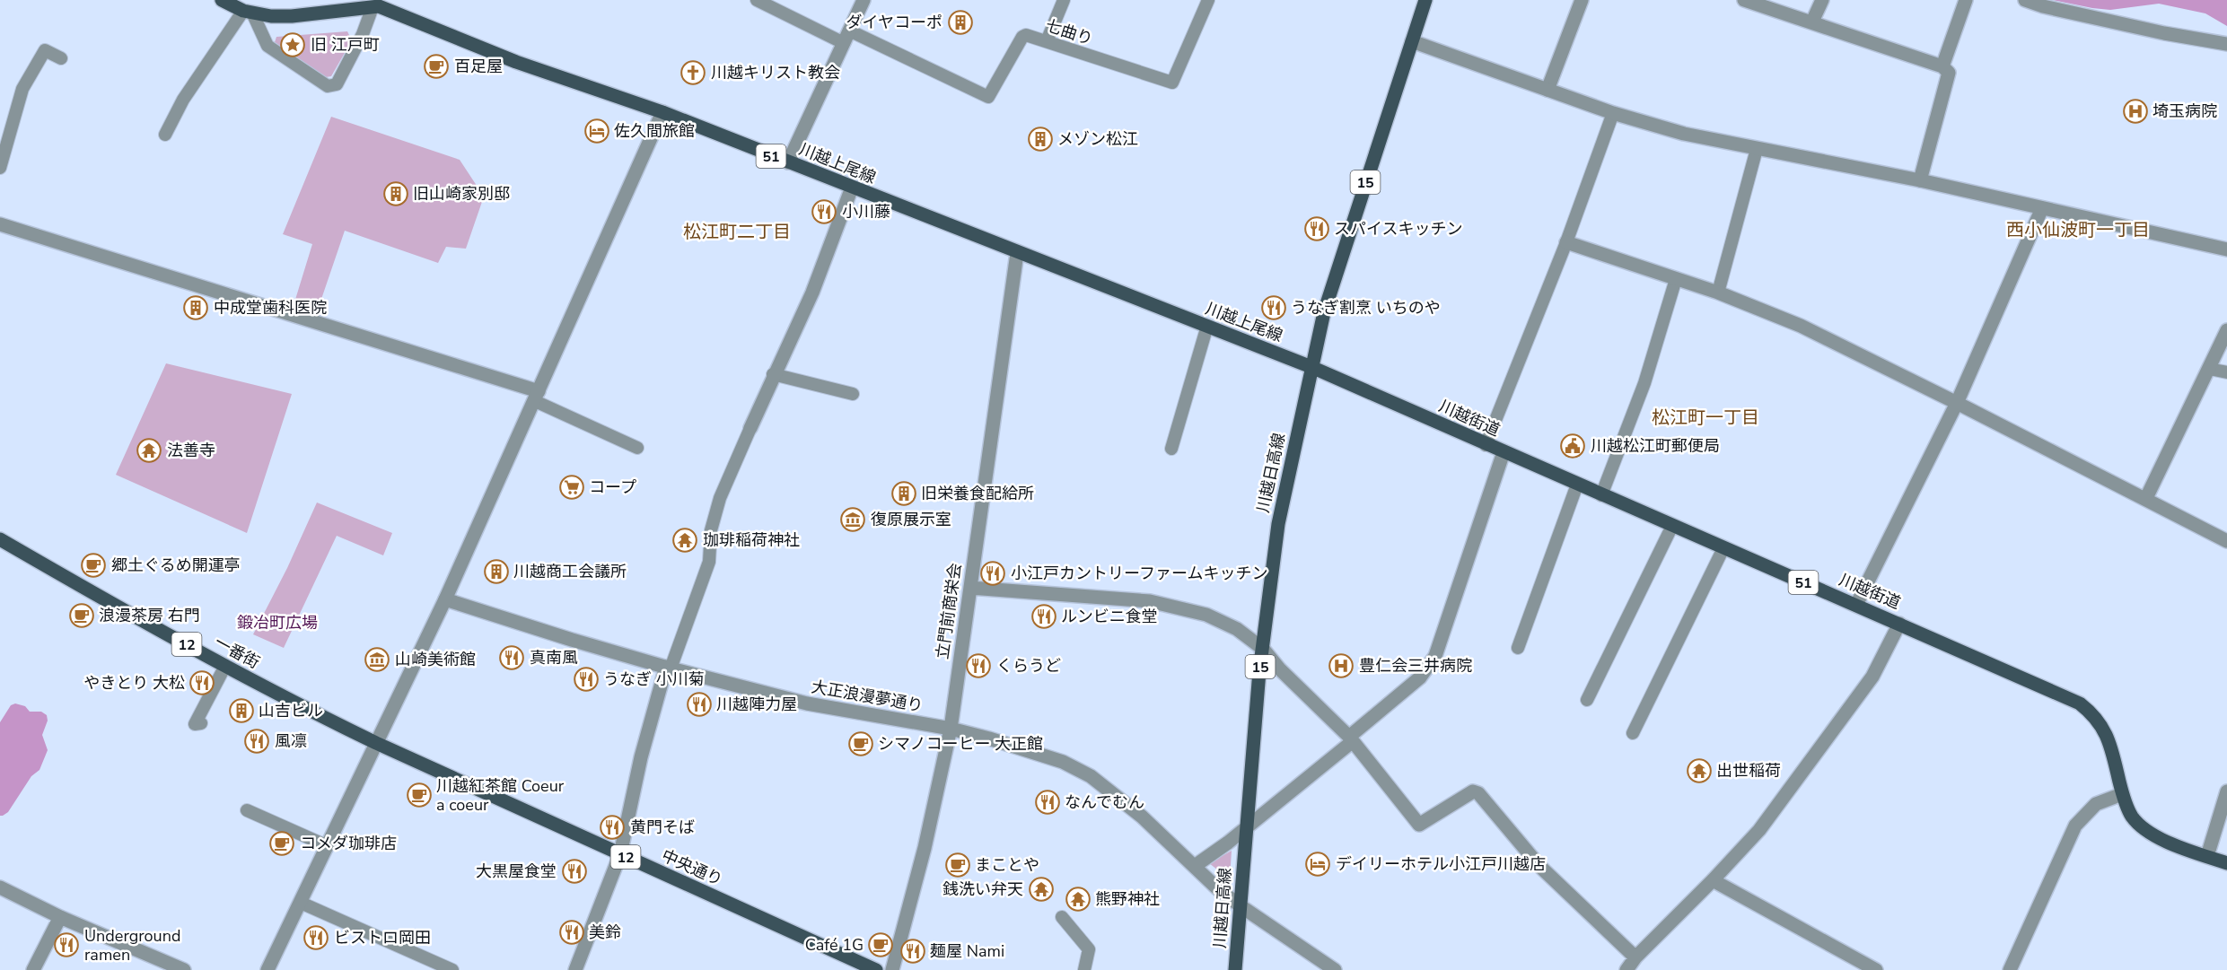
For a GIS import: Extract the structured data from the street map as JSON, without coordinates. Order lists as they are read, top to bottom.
{
  "streets": {
    "main road": [
      "51",
      "川越上尾線",
      "15",
      "川越街道",
      "川越日高線",
      "12",
      "一番街",
      "中央通り"
    ],
    "street": ["立門前商栄会", "大正浪漫夢通り"],
    "lane": ["七曲り"]
  },
  "crossings": [
    ["川越上尾線", "川越街道"],
    ["川越上尾線", "川越日高線"],
    ["川越上尾線", "立門前商栄会"],
    ["川越街道", "川越日高線"],
    ["川越日高線", "大正浪漫夢通り"],
    ["立門前商栄会", "大正浪漫夢通り"],
    ["一番街", "中央通り"]
  ],
  "districts": ["西小仙波町一丁目", "松江町二丁目", "松江町一丁目"],
  "parks": ["鍛冶町広場"],
  "places": {
    "building": [
      "ダイヤコーポ",
      "メゾン松江",
      "旧山崎家別邸",
      "中成堂歯科医院",
      "旧栄養食配給所",
      "川越商工会議所",
      "山吉ビル"
    ],
    "place": ["旧 江戸町"],
    "cafe": [
      "百足屋",
      "郷土ぐるめ開運亭",
      "浪漫茶房 右門",
      "シマノコーヒー 大正館",
      "川越紅茶館 Coeur a coeur",
      "コメダ珈琲店",
      "まことや",
      "Café 1G"
    ],
    "church": ["川越キリスト教会"],
    "hospital": ["埼玉病院", "豊仁会三井病院"],
    "hotel": ["佐久間旅館", "デイリーホテル小江戸川越店"],
    "restaurant": [
      "小川藤",
      "スパイスキッチン",
      "うなぎ割烹 いちのや",
      "小江戸カントリーファームキッチン",
      "ルンビニ食堂",
      "真南風",
      "くらうど",
      "うなぎ 小川菊",
      "やきとり 大松",
      "川越陣力屋",
      "風凛",
      "なんでむん",
      "黄門そば",
      "大黒屋食堂",
      "美鈴",
      "ビストロ岡田",
      "Underground ramen",
      "麺屋 Nami"
    ],
    "public building": ["川越松江町郵便局"],
    "temple": [
      "法善寺",
      "珈琲稲荷神社",
      "出世稲荷",
      "銭洗い弁天",
      "熊野神社"
    ],
    "supermarket": ["コープ"],
    "museum": ["復原展示室", "山崎美術館"]
  }
}
